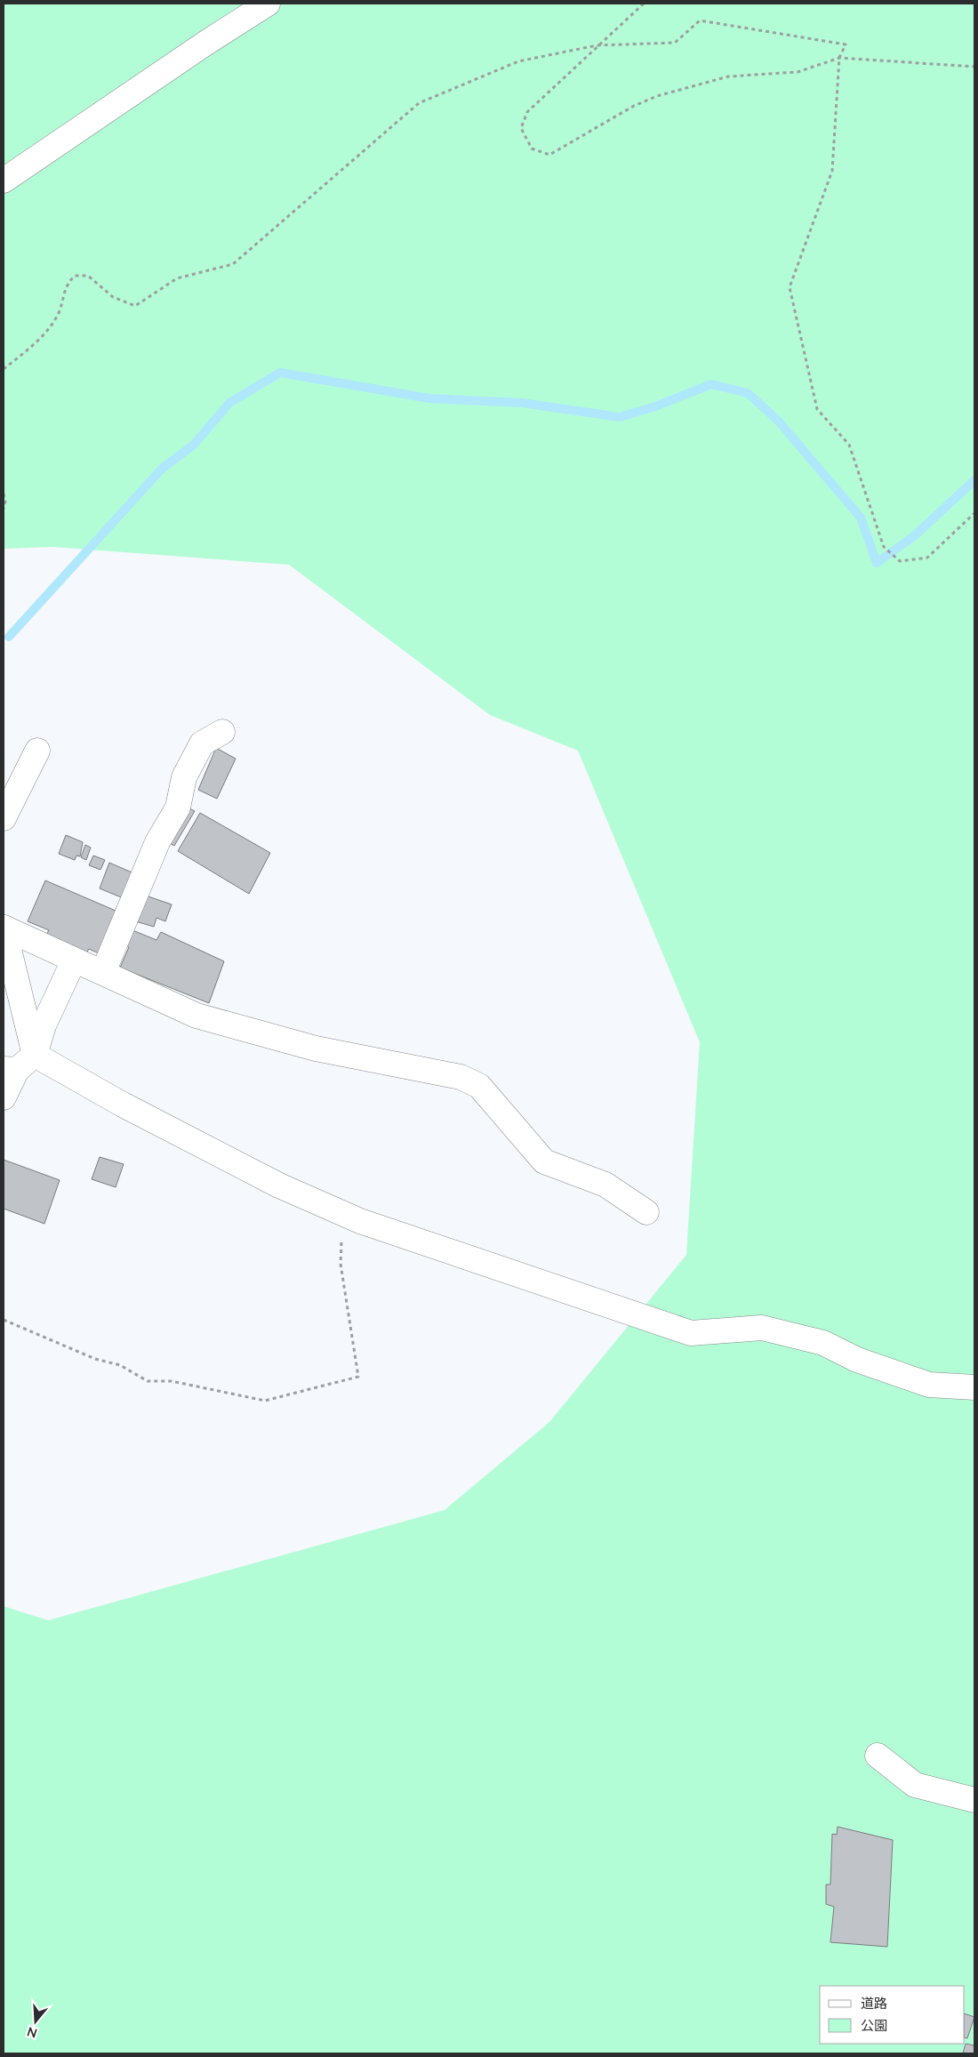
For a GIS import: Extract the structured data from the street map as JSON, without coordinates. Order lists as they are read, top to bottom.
{
  "legend": ["道路", "公園"],
  "north": "bottom"
}
